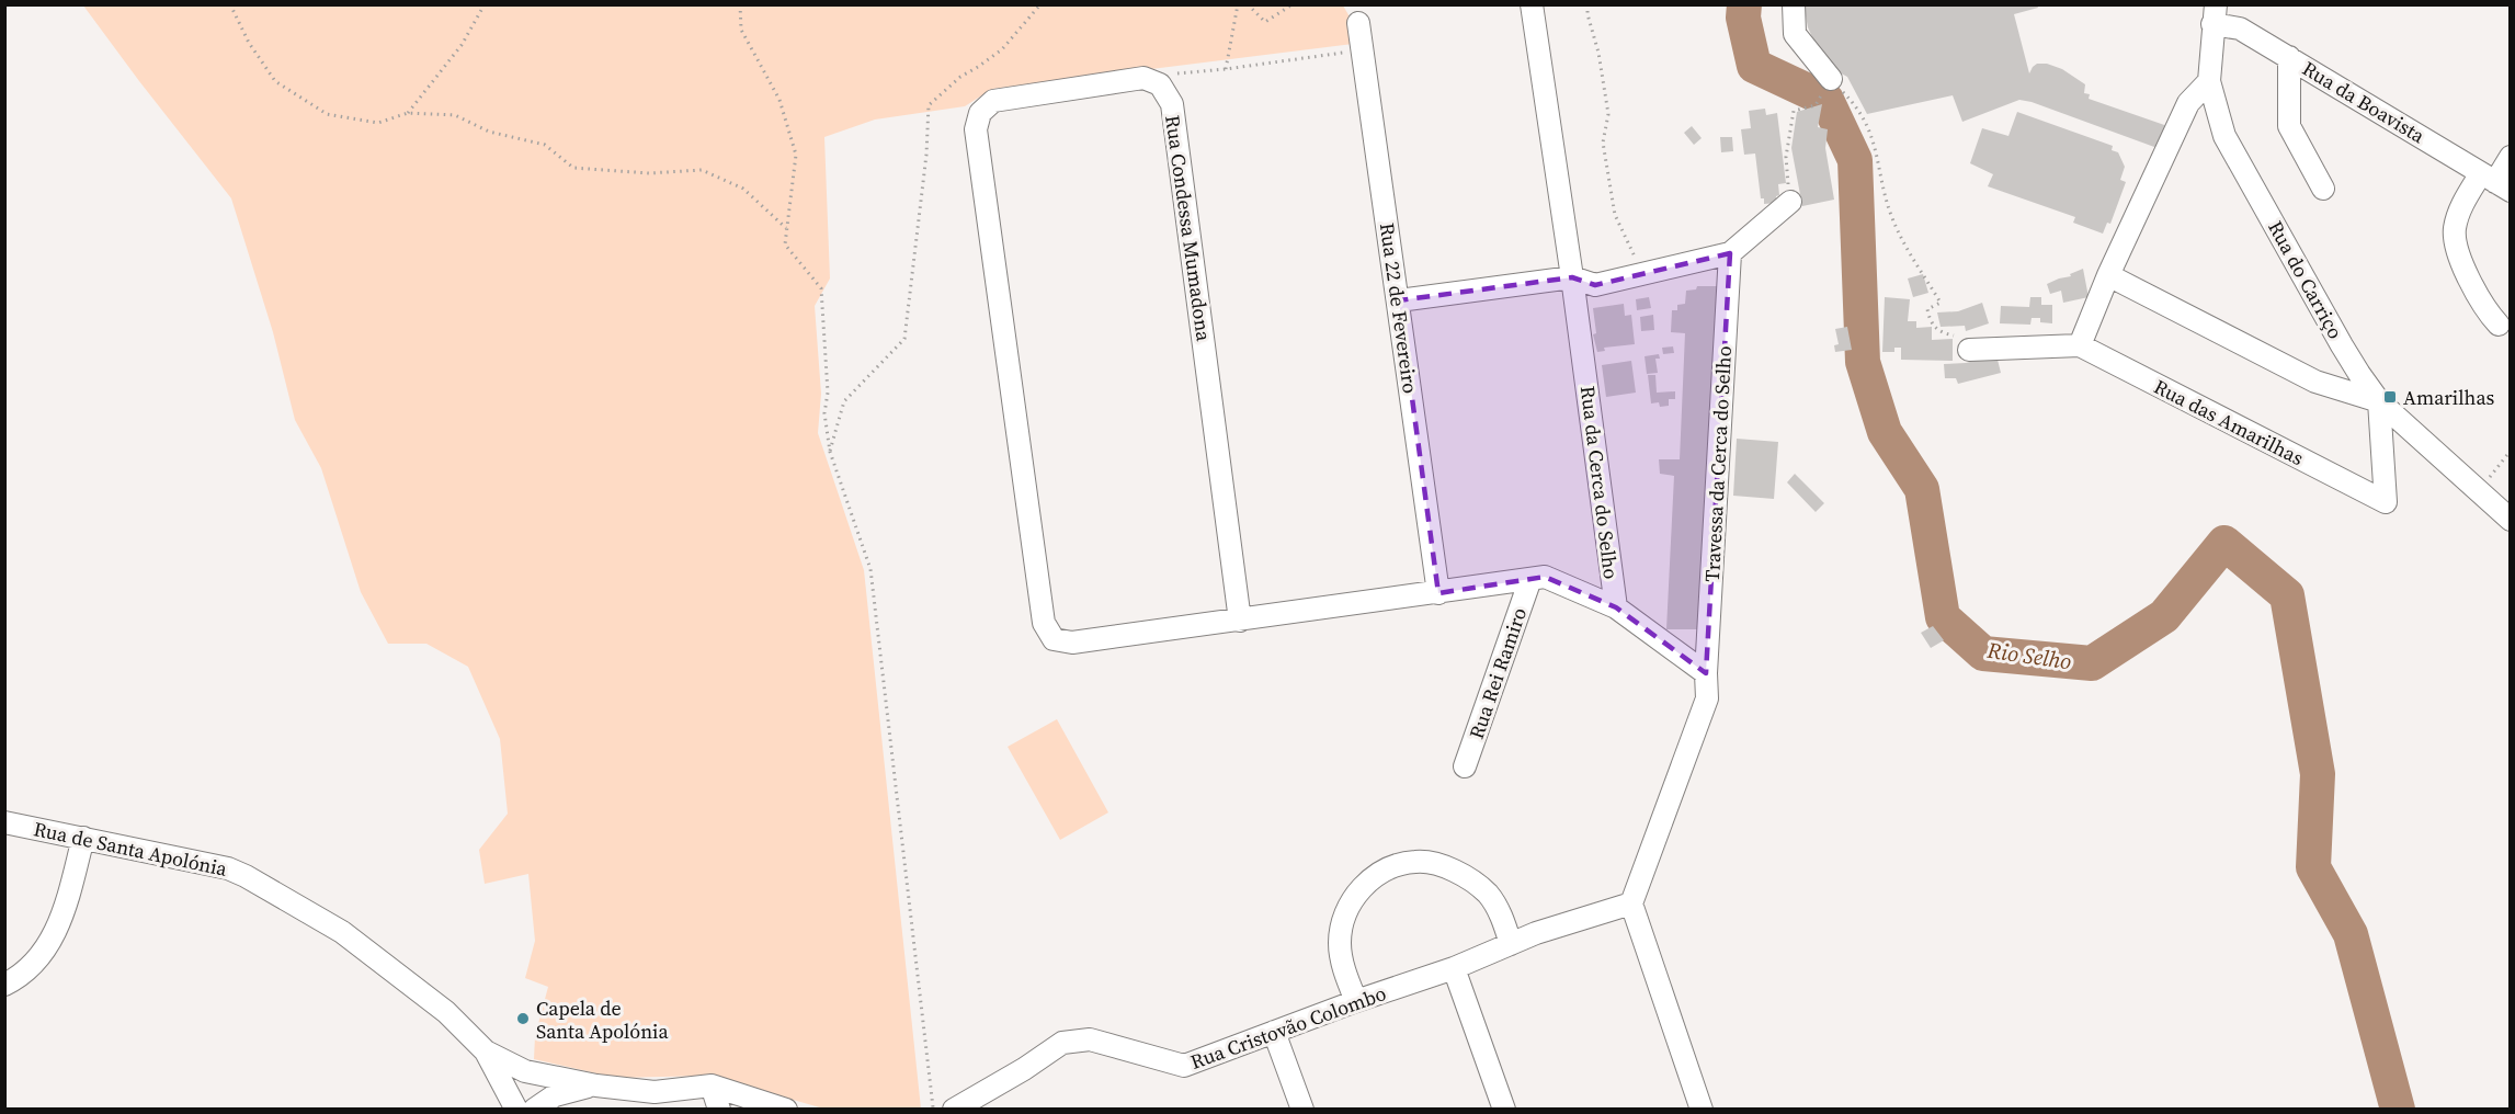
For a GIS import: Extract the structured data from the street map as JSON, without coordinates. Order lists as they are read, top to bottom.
{
  "streets": {
    "street": [
      "Rua da Boavista",
      "Rua Condessa Mumadona",
      "Rua do Carriço",
      "Rua 22 de Fevereiro",
      "Rua das Amarilhas",
      "Travessa da Cerca do Selho",
      "Rua da Cerca do Selho",
      "Rua Rei Ramiro",
      "Rua de Santa Apolónia",
      "Rua Cristovão Colombo"
    ]
  },
  "crossings": [
    ["Rua do Carriço", "Rua das Amarilhas"],
    ["Travessa da Cerca do Selho", "Rua da Cerca do Selho"]
  ],
  "water": ["Rio Selho"],
  "places": {
    "transit": ["Amarilhas"],
    "other": ["Capela de Santa Apolónia"]
  }
}
